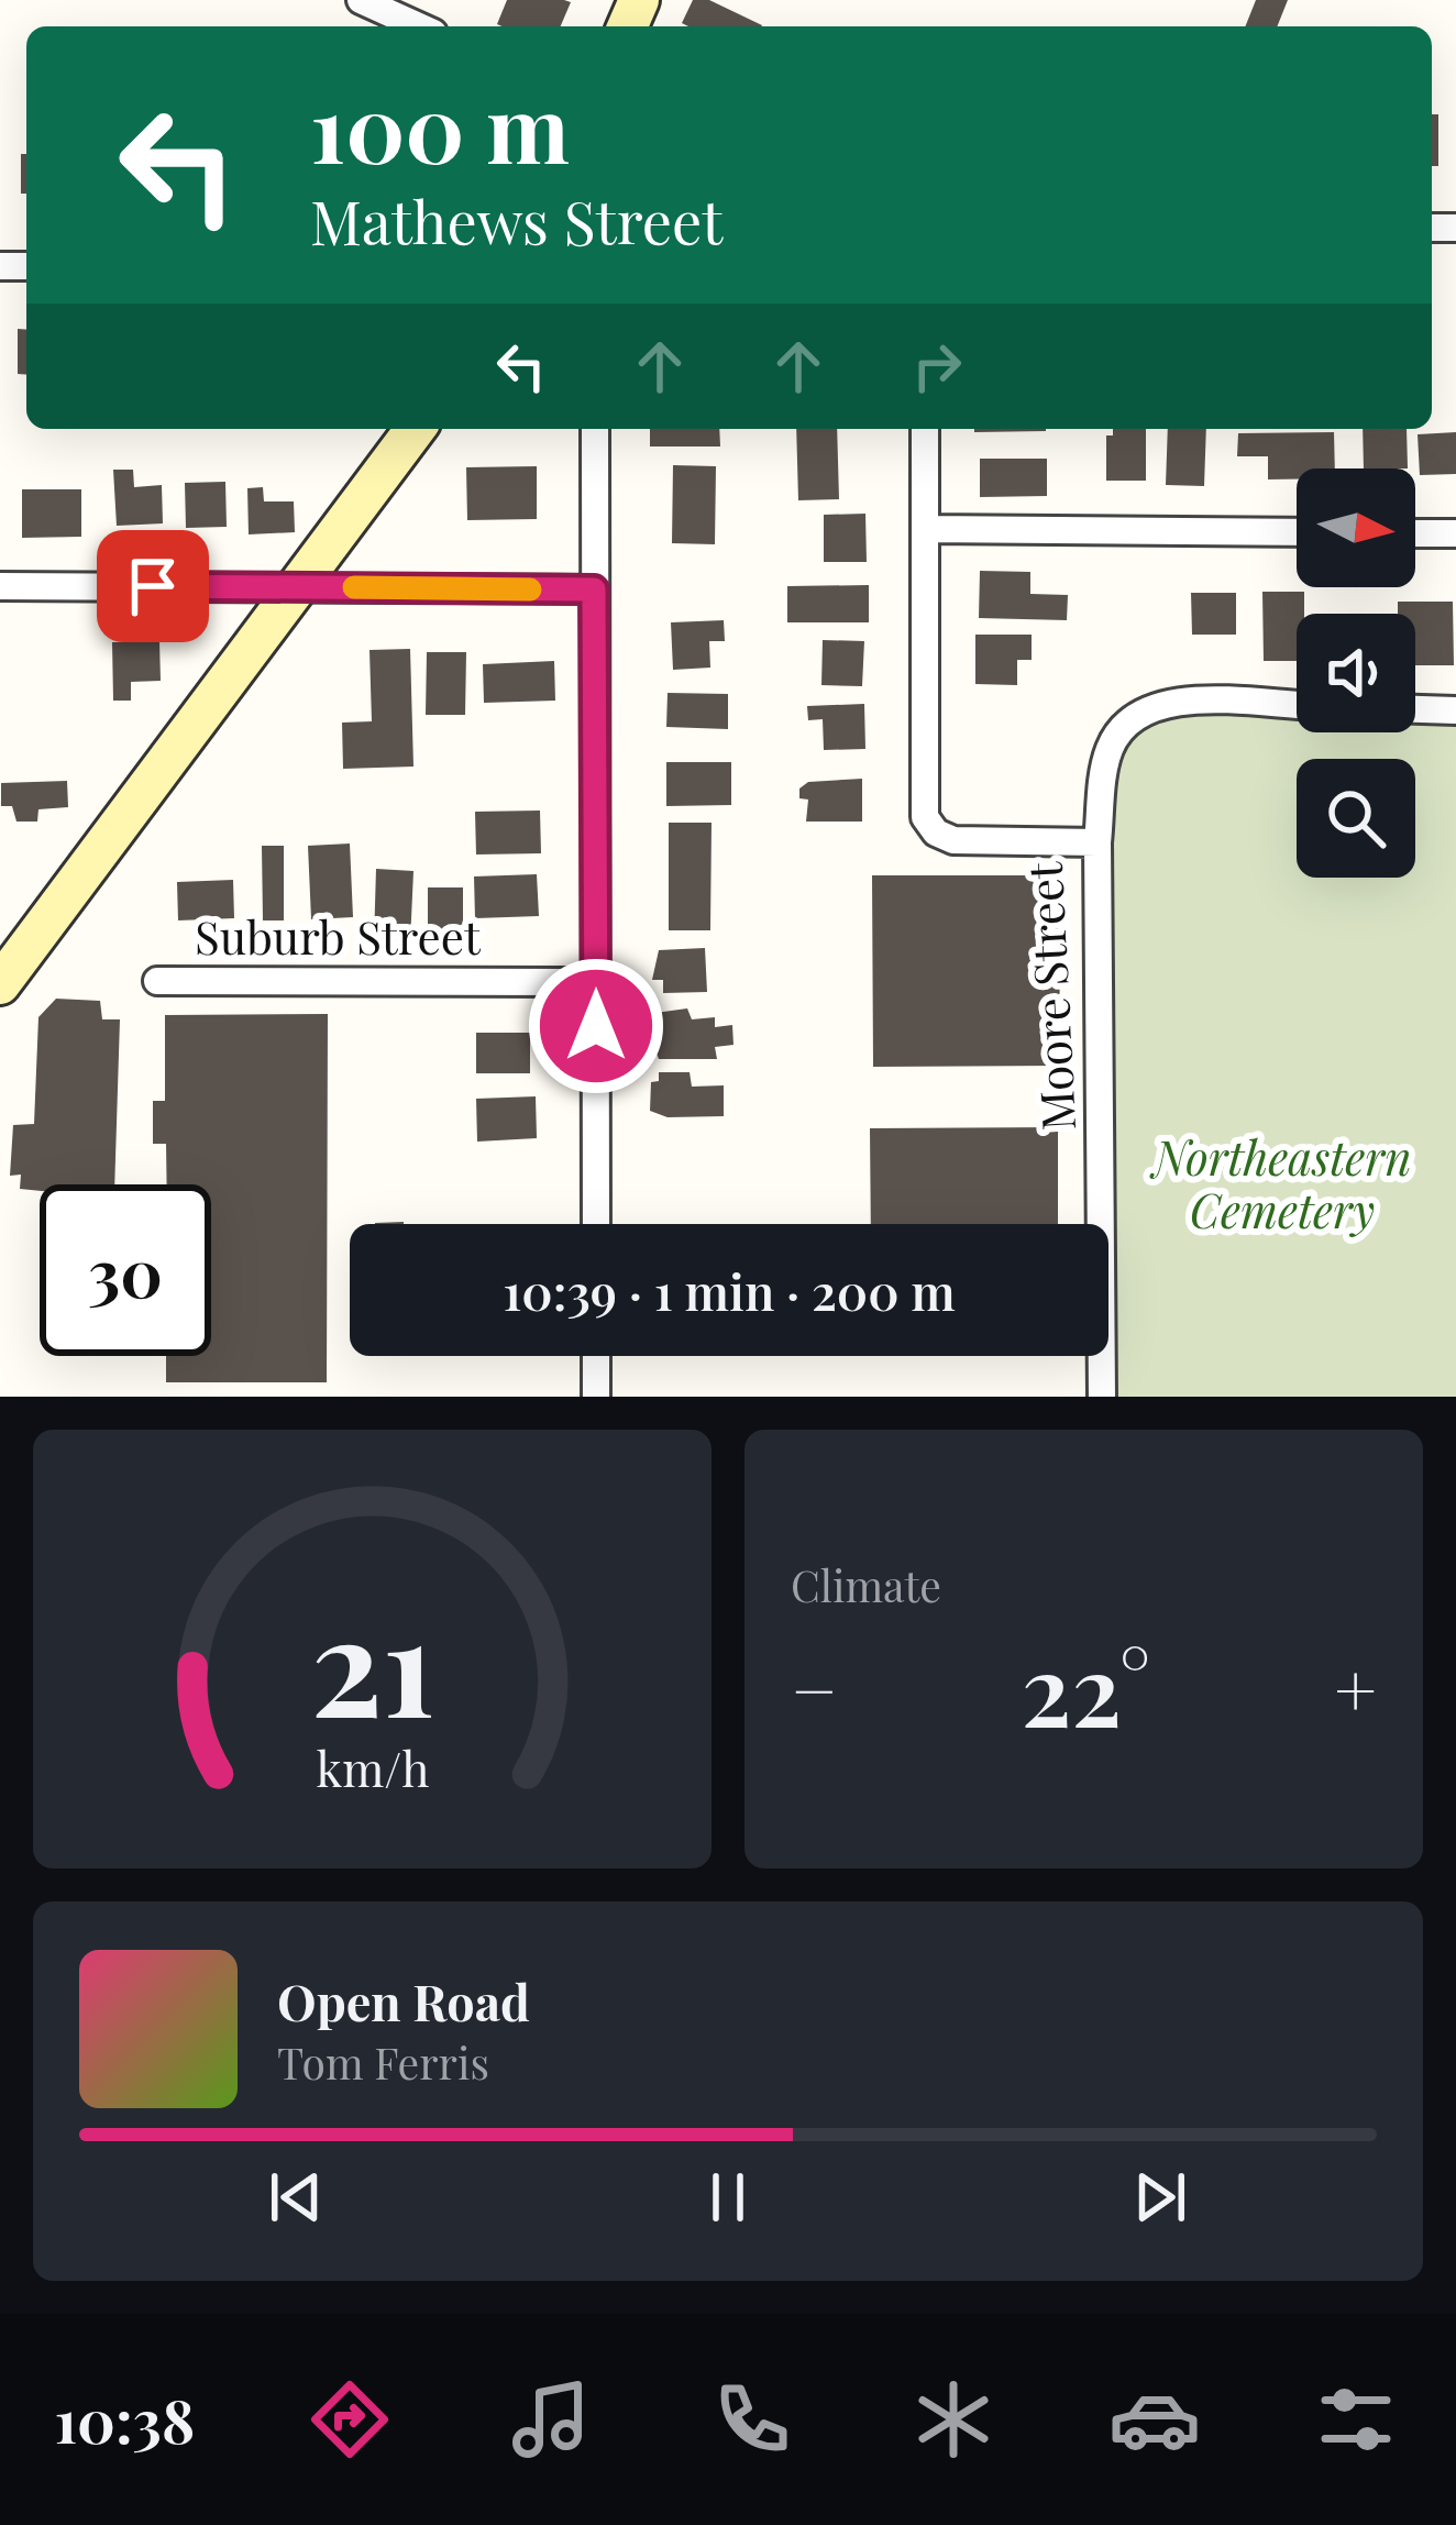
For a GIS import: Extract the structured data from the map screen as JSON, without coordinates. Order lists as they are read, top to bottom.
{
  "streets": {
    "street": ["Suburb Street", "Moore Street"]
  },
  "parks": ["Northeastern Cemetery"],
  "north": "right",
  "page": {
    "turn": ["100 m", "Mathews Street"],
    "limit": "30",
    "trip": "10:39 · 1 min · 200 m",
    "tile": "Climate",
    "heat": ["−", "22°", "+"],
    "song": ["Open Road", "Tom Ferris"],
    "tabs": "10:38",
    "gauge": ["21", "km/h"]
  }
}
